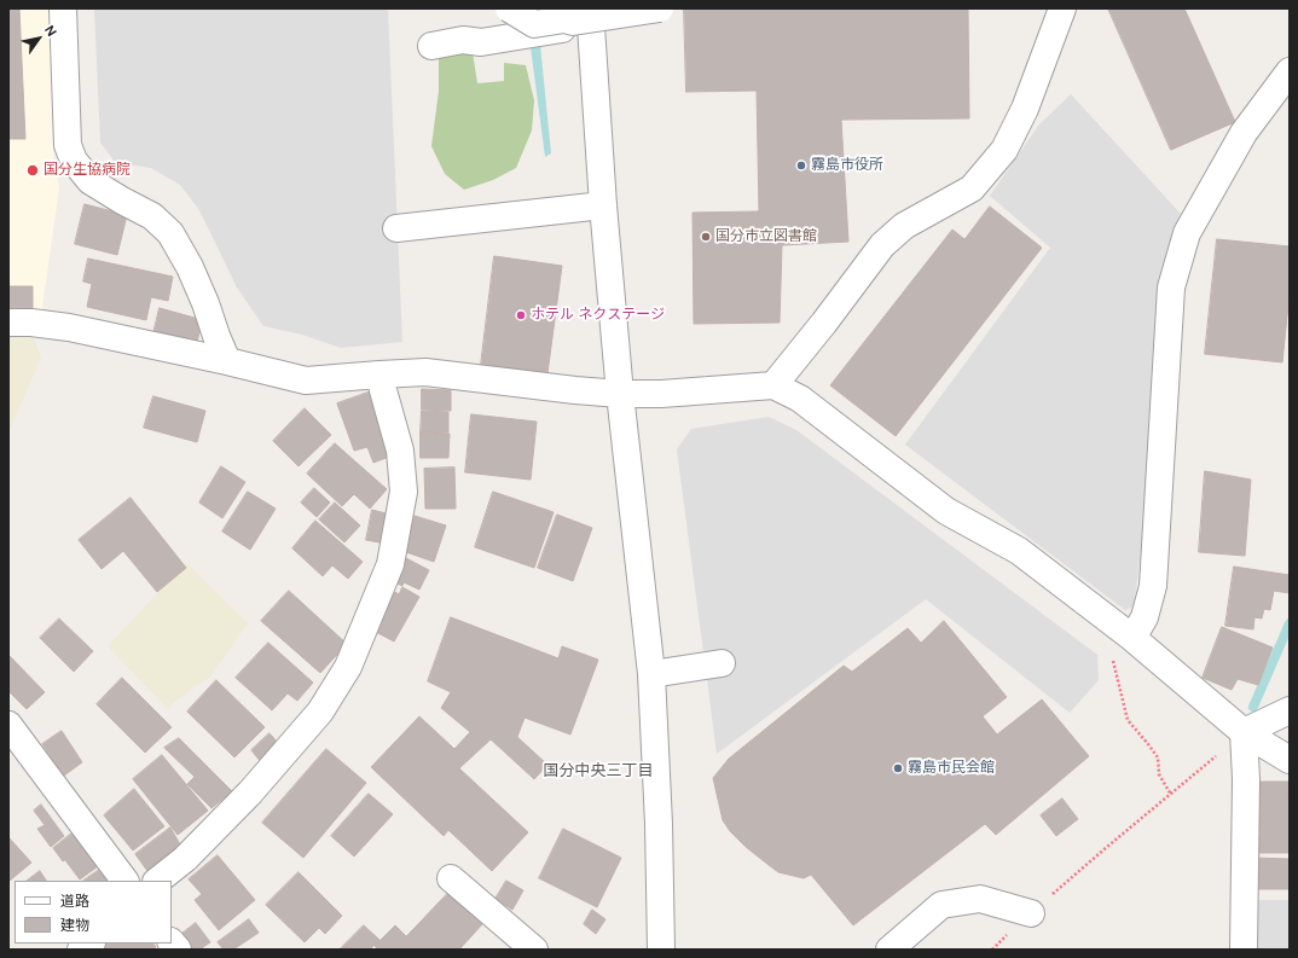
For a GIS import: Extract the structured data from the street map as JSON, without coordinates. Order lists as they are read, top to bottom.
{
  "districts": ["国分中央三丁目"],
  "places": [
    "霧島市役所",
    "国分生協病院",
    "国分市立図書館",
    "ホテル ネクステージ",
    "霧島市民会館"
  ],
  "legend": ["道路", "建物"],
  "north": "top right"
}
